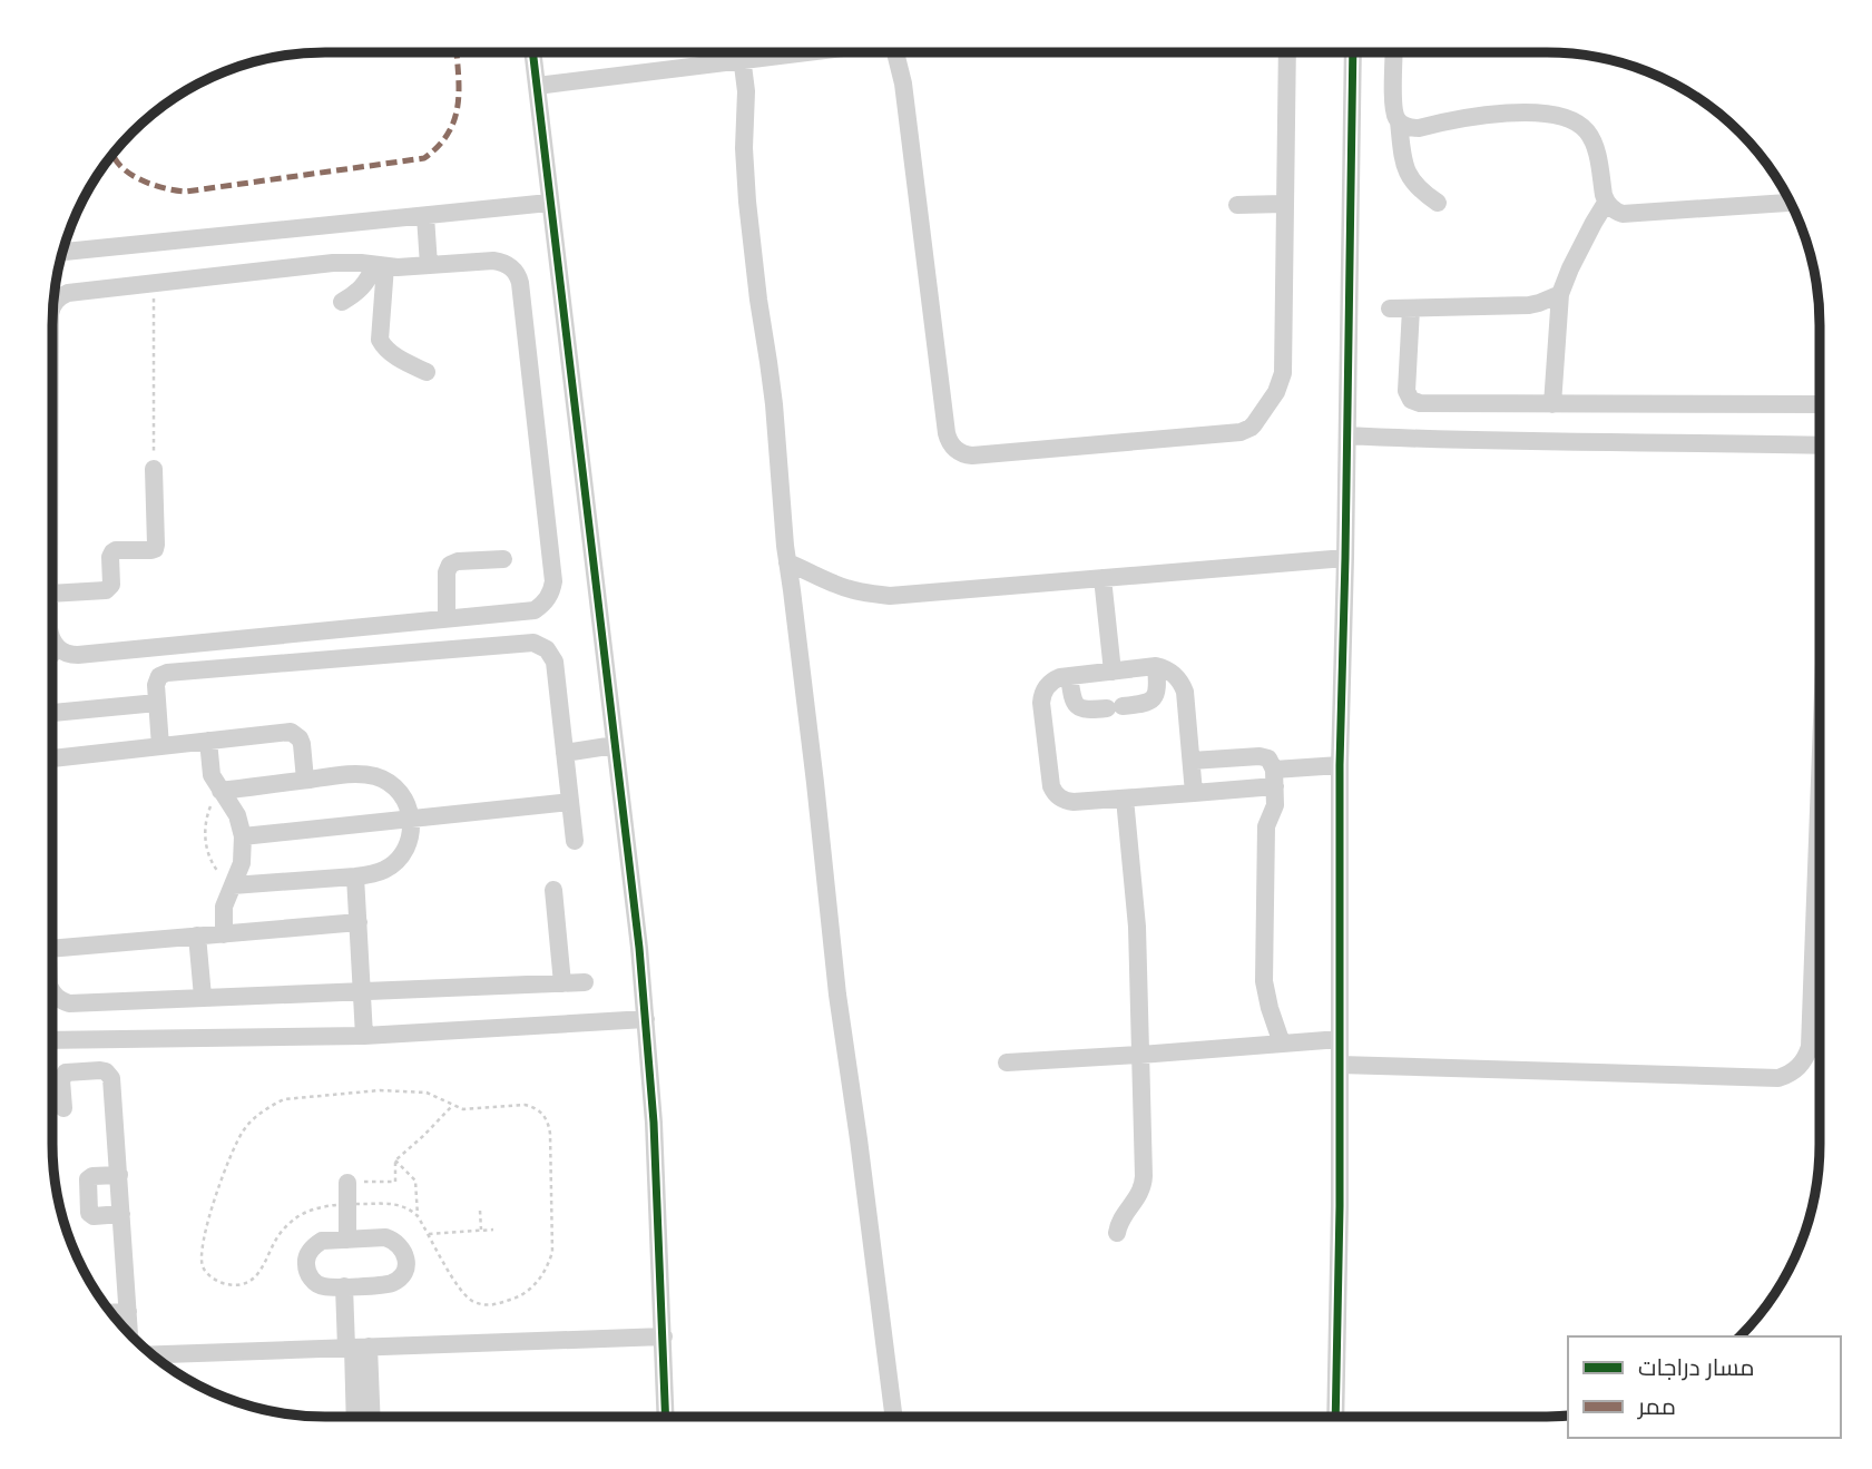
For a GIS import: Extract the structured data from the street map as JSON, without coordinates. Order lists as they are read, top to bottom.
{
  "legend": ["مسار دراجات", "ممر"]
}
